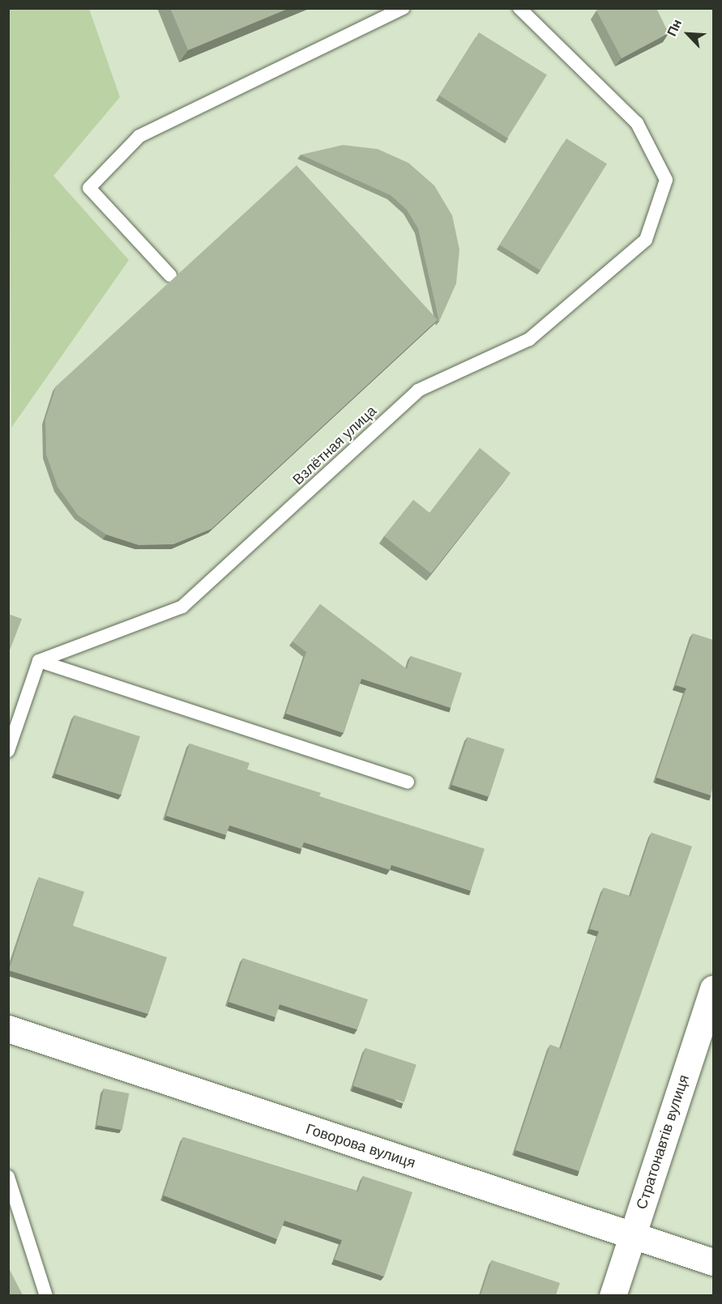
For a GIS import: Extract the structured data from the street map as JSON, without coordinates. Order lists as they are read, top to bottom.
{
  "streets": {
    "street": ["Стратонавтів вулиця", "Говорова вулиця"],
    "lane": ["Взлётная улица"]
  },
  "crossings": [
    ["Стратонавтів вулиця", "Говорова вулиця"]
  ],
  "north": "top left"
}
